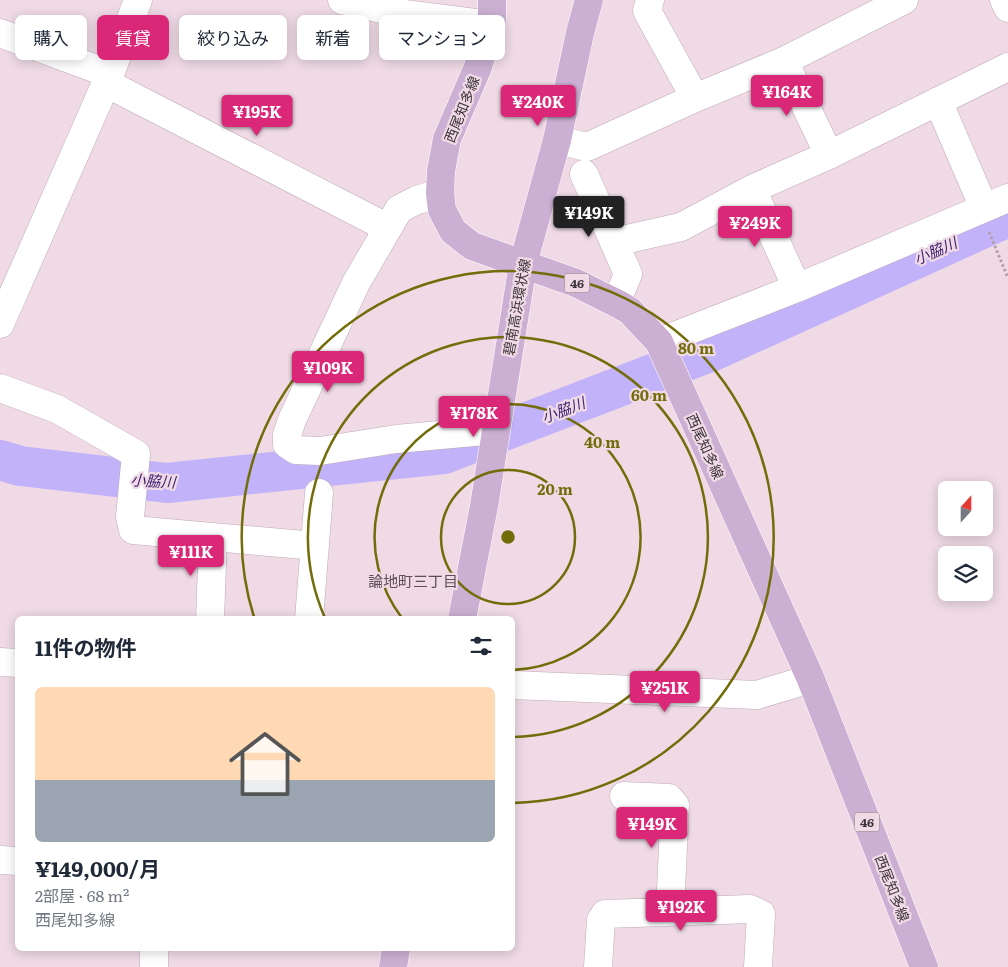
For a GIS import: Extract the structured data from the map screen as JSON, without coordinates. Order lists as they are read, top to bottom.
{
  "streets": {
    "main road": ["西尾知多線", "46", "碧南高浜環状線"]
  },
  "crossings": [
    ["西尾知多線", "碧南高浜環状線"]
  ],
  "districts": ["論地町三丁目"],
  "water": ["小脇川"],
  "north": "top",
  "page": {
    "chip": [
      "購入",
      "賃貸",
      "絞り込み",
      "新着",
      "マンション"
    ],
    "price": [
      "¥164K",
      "¥240K",
      "¥195K",
      "¥149K",
      "¥249K",
      "¥109K",
      "¥178K",
      "¥111K",
      "¥251K",
      "¥149K",
      "¥192K"
    ],
    "heading": "11件の物件",
    "list": [
      {
        "name": "¥149,000/月",
        "note": "2部屋 · 68 m² · 西尾知多線"
      }
    ]
  },
  "rings": [
    "80 m",
    "60 m",
    "40 m",
    "20 m"
  ]
}
